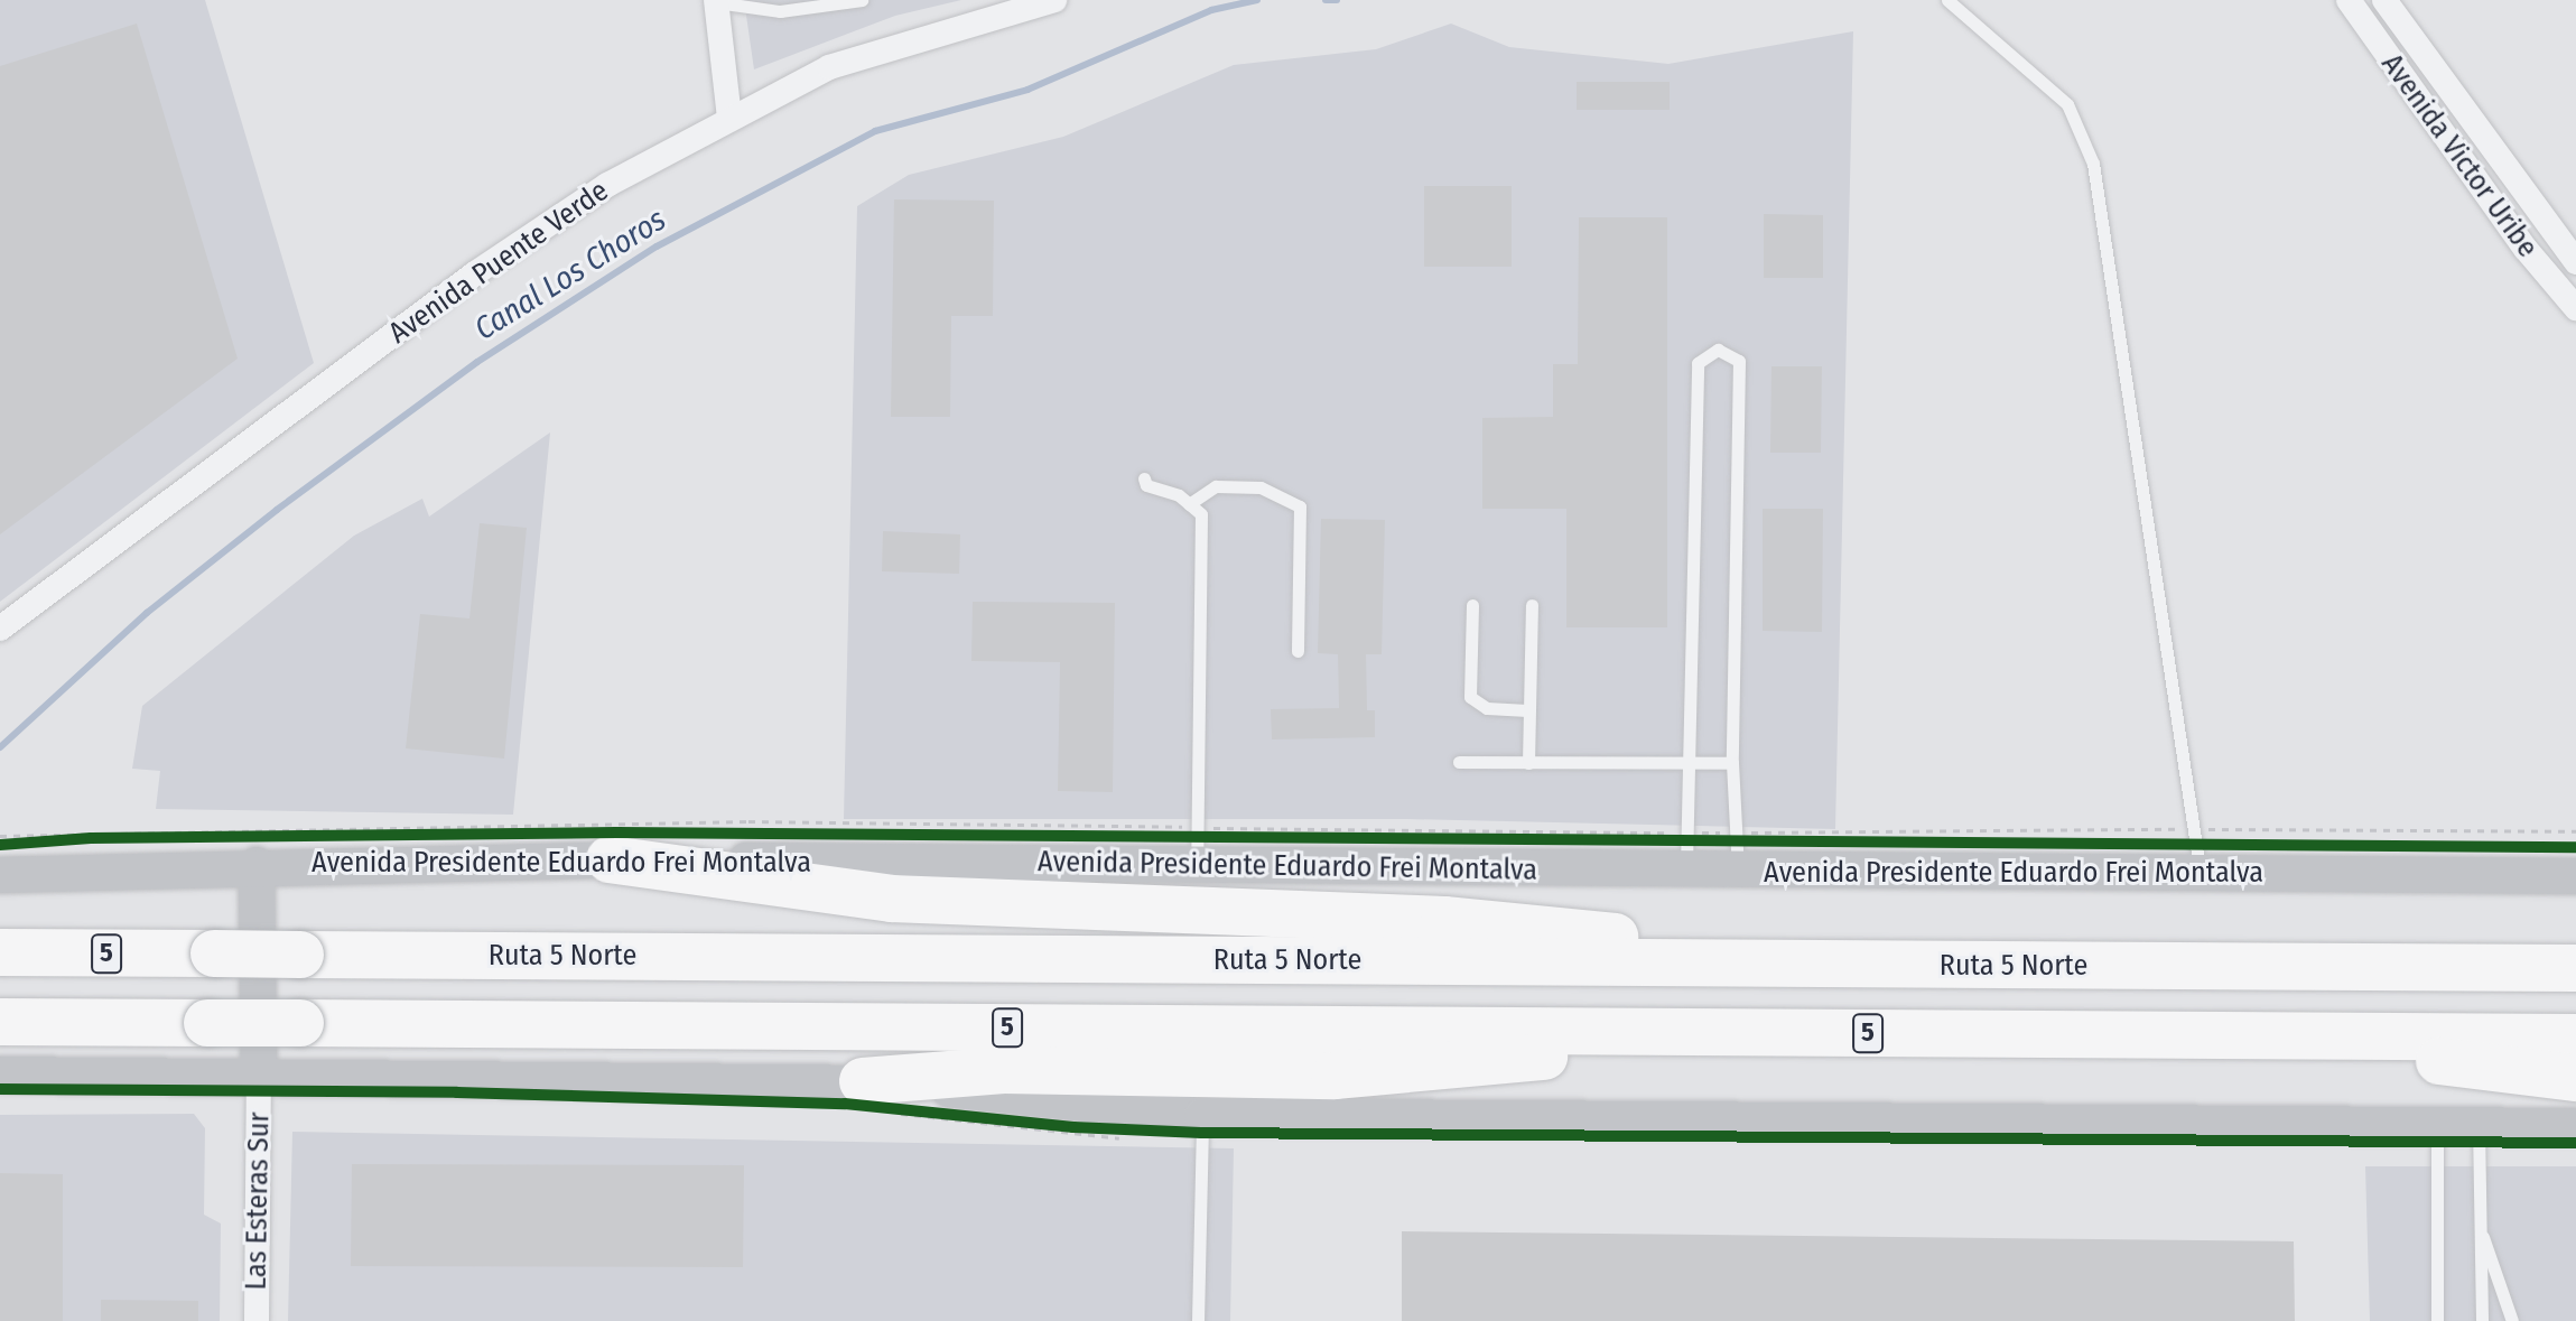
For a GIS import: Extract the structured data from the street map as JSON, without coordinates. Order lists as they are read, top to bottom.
{
  "streets": {
    "highway": ["5", "Ruta 5 Norte"],
    "main road": ["Avenida Presidente Eduardo Frei Montalva", "Las Esteras Sur"],
    "street": ["Avenida Victor Uribe", "Avenida Puente Verde"]
  },
  "crossings": [
    ["Avenida Presidente Eduardo Frei Montalva", "Las Esteras Sur"]
  ],
  "water": ["Canal Los Choros"]
}
